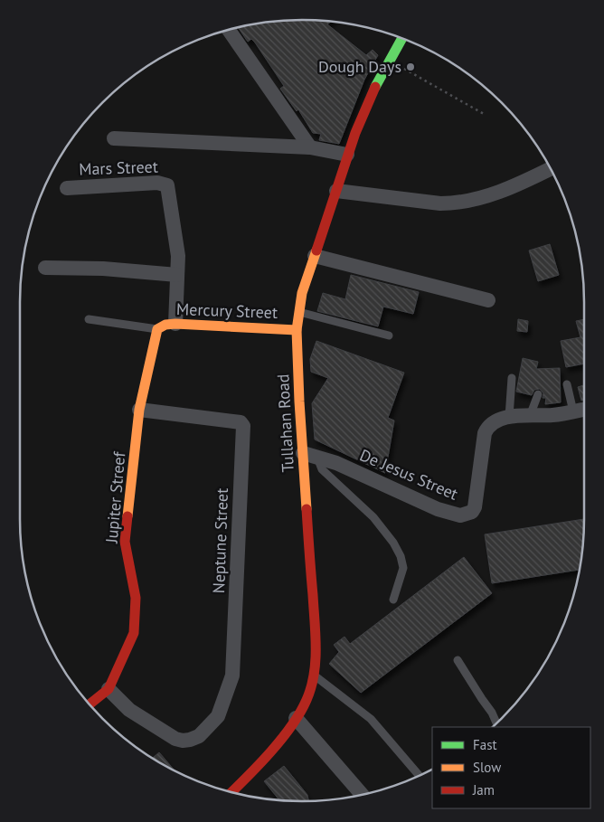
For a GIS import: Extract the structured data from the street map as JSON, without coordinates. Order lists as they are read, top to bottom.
{
  "streets": {
    "main road": ["Mercury Street", "Tullahan Road", "Jupiter Streef"],
    "street": ["Mars Street", "De Jesus Street", "Neptune Street"]
  },
  "crossings": [
    ["Mars Street", "Mercury Street"],
    ["Mercury Street", "Tullahan Road"],
    ["Mercury Street", "Jupiter Streef"],
    ["Tullahan Road", "De Jesus Street"],
    ["Jupiter Streef", "Neptune Street"]
  ],
  "places": ["Dough Days"],
  "legend": ["Fast", "Slow", "Jam"]
}
